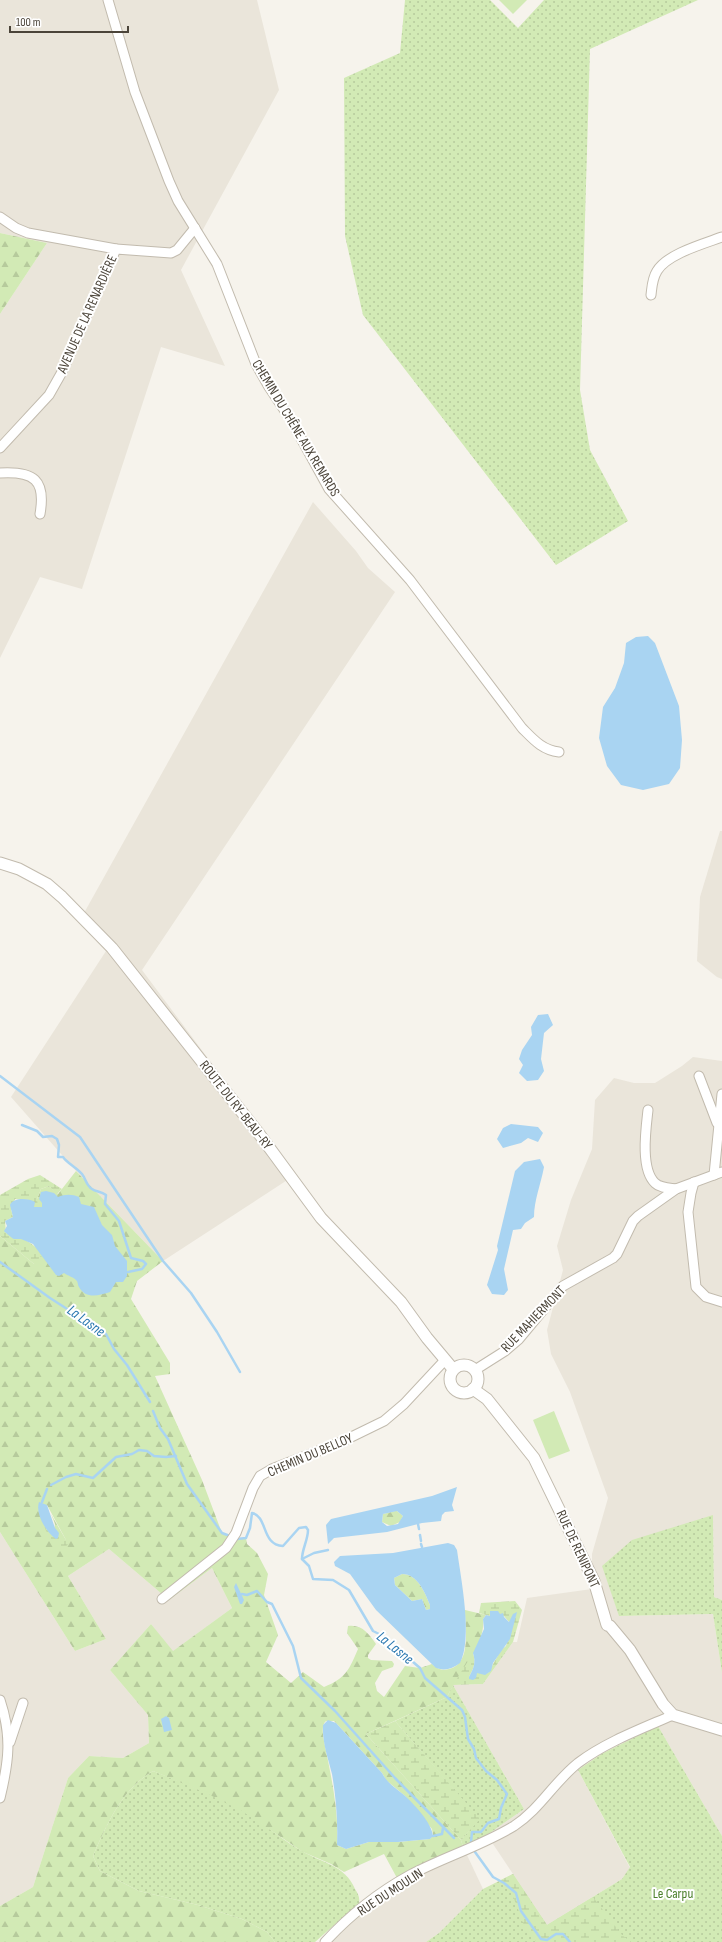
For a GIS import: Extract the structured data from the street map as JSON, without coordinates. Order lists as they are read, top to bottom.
{
  "streets": {
    "street": [
      "AVENUE DE LA RENARDIÈRE",
      "CHEMIN DU CHÊNE AUX RENARDS",
      "ROUTE DU RY-BEAU-RY",
      "RUE MAHIERMONT",
      "CHEMIN DU BELLOY",
      "RUE DE RENIPONT",
      "RUE DU MOULIN"
    ]
  },
  "crossings": [
    ["AVENUE DE LA RENARDIÈRE", "CHEMIN DU CHÊNE AUX RENARDS"],
    ["ROUTE DU RY-BEAU-RY", "RUE MAHIERMONT"],
    ["ROUTE DU RY-BEAU-RY", "CHEMIN DU BELLOY"],
    ["ROUTE DU RY-BEAU-RY", "RUE DE RENIPONT"],
    ["RUE MAHIERMONT", "RUE DE RENIPONT"],
    ["RUE DE RENIPONT", "RUE DU MOULIN"]
  ],
  "water": ["La Lasne"],
  "parks": ["Le Carpu"],
  "scale_bar": "100 m"
}
